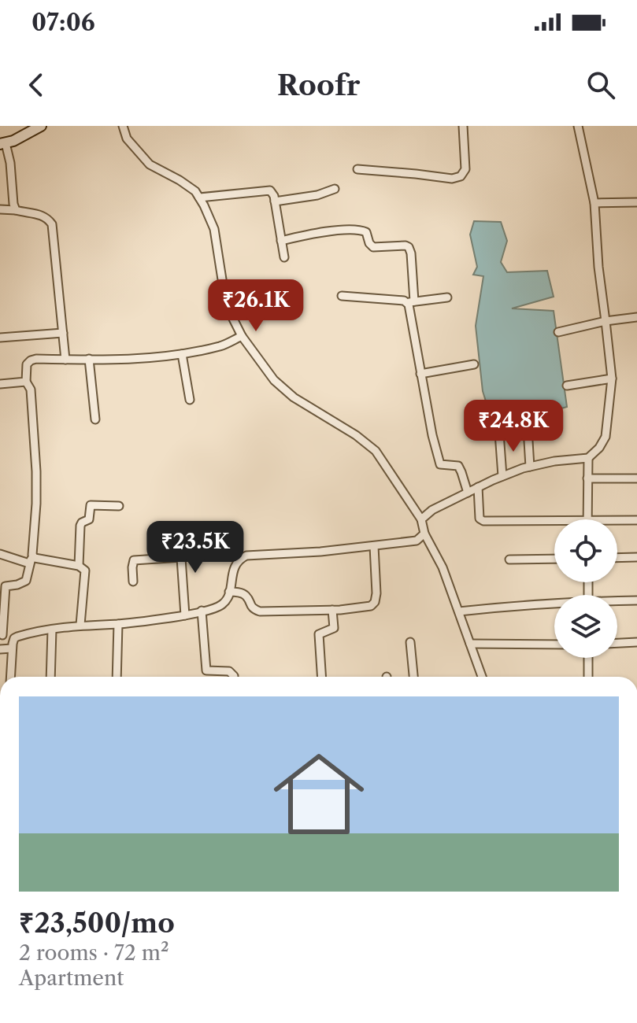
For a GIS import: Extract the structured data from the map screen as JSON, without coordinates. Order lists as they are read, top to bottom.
{
  "page": {
    "status": "07:06",
    "header": "Roofr",
    "price": ["₹26.1K", "₹24.8K", "₹23.5K"],
    "list": [
      {
        "name": "₹23,500/mo",
        "note": "2 rooms · 72 m² · Apartment"
      }
    ]
  }
}
